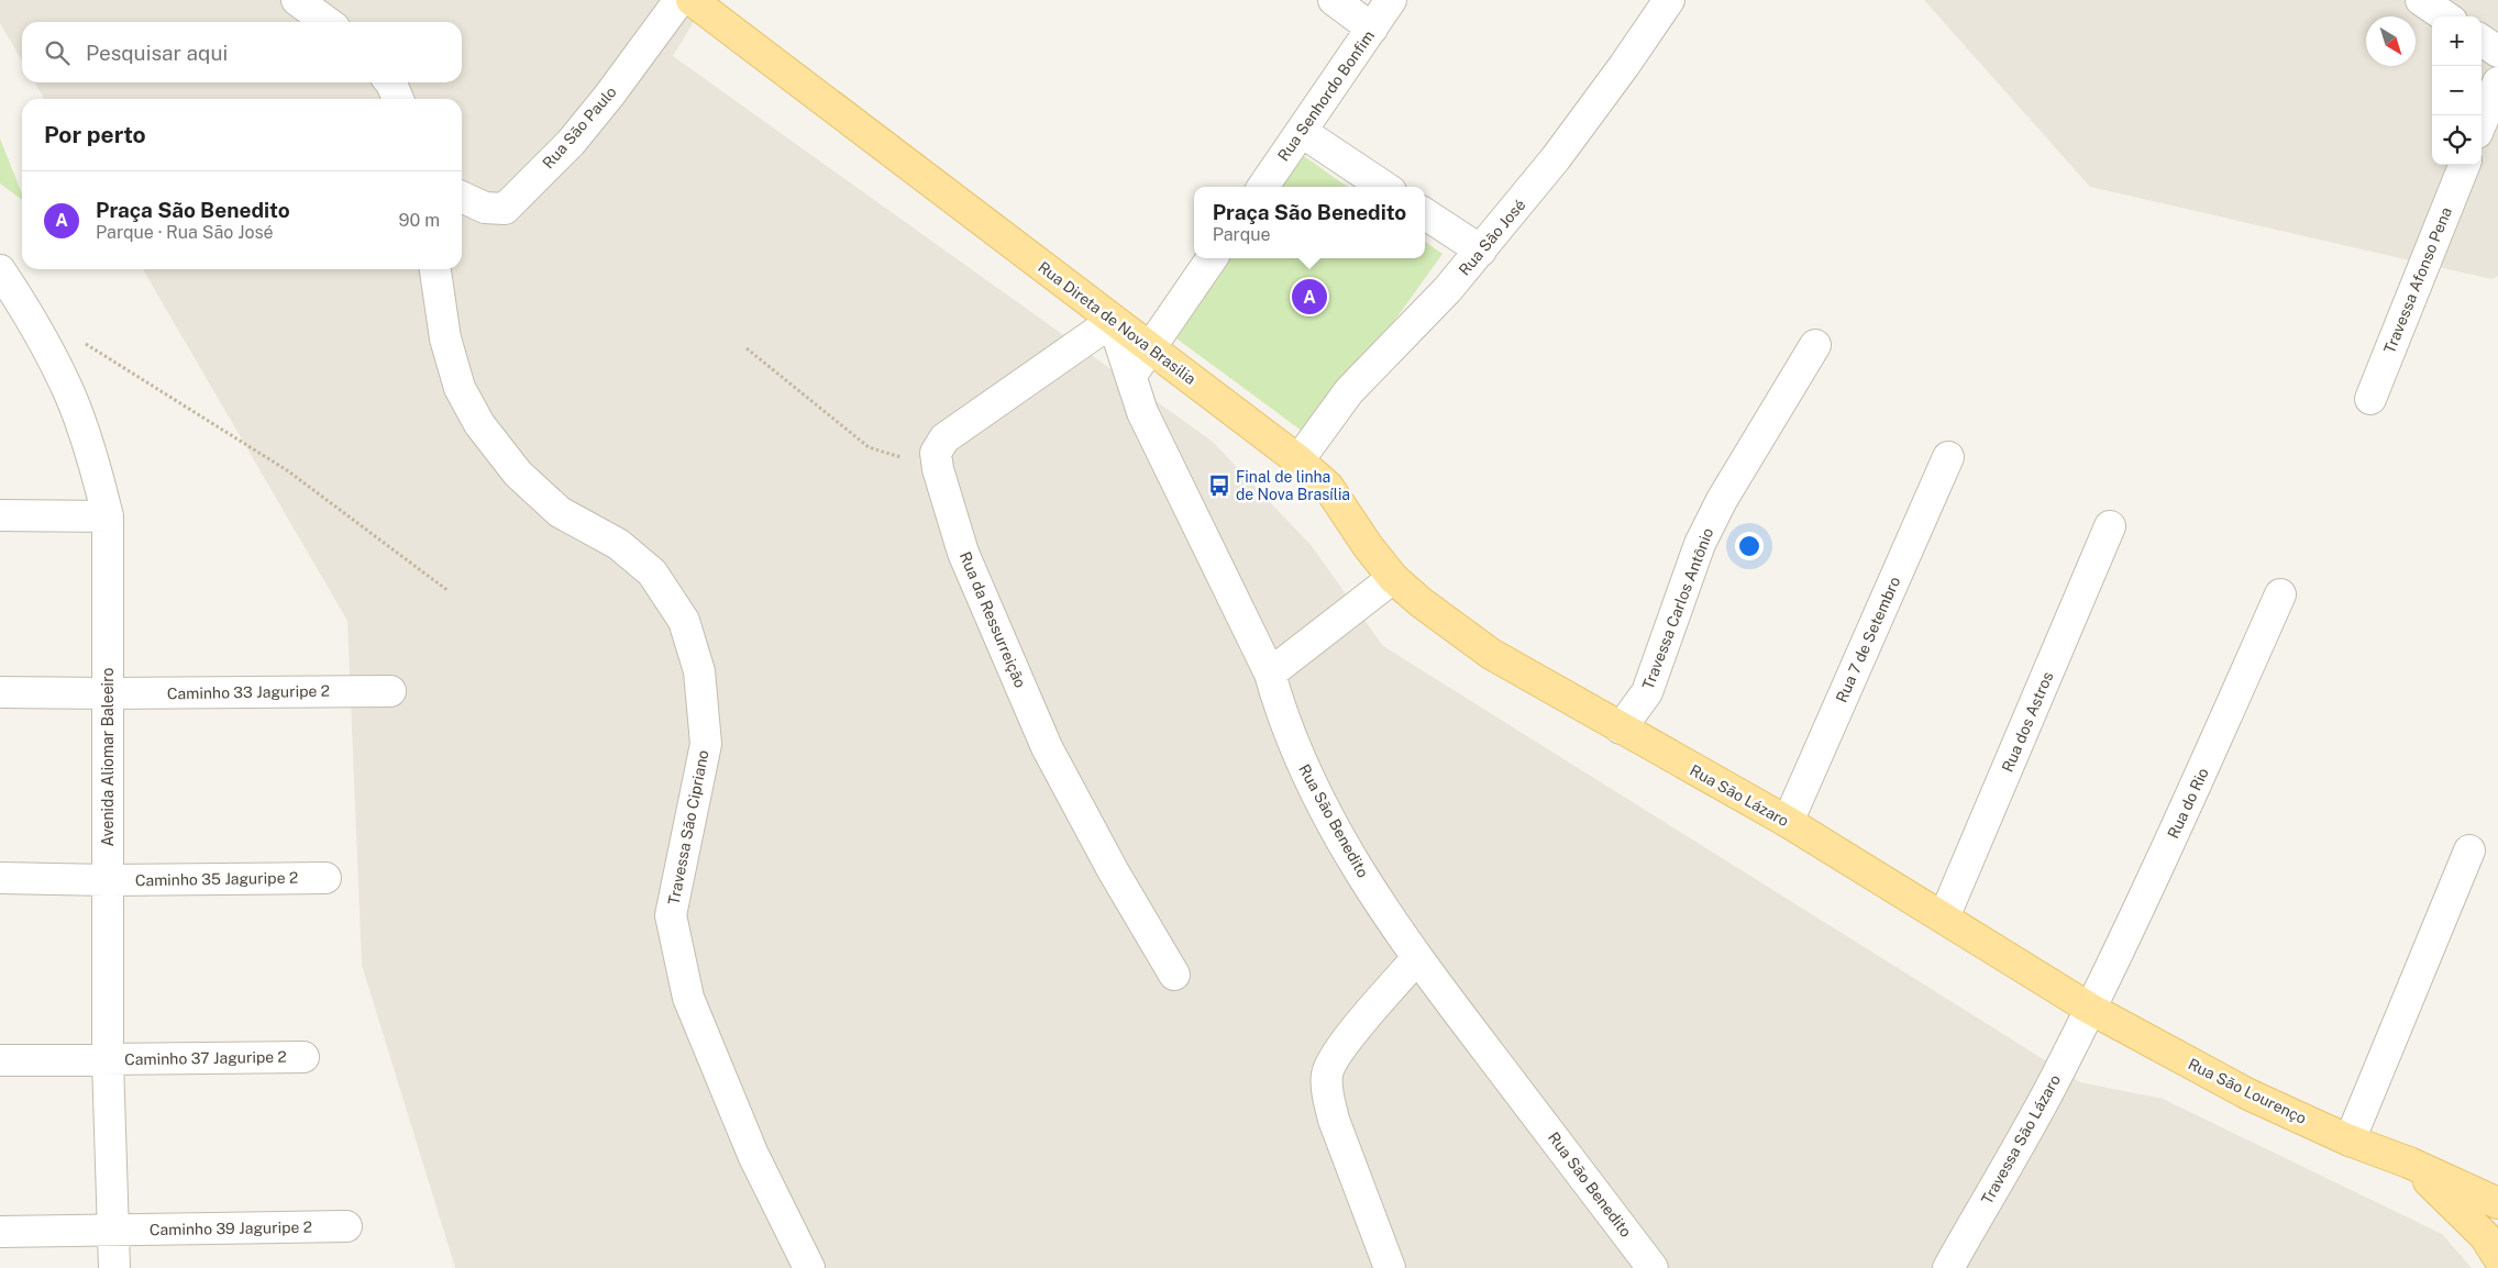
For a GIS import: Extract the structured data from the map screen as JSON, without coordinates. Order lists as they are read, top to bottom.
{
  "streets": {
    "main road": ["Rua Direta de Nova Brasilia", "Rua São Lázaro", "Rua São Lourenço"],
    "street": [
      "Rua Senhordo Bonfim",
      "Rua São Paulo",
      "Rua São José",
      "Travessa Afonso Pena",
      "Travessa Carlos Antônio",
      "Rua da Ressurreição",
      "Rua 7 de Setembro",
      "Caminho 33 Jaguripe 2",
      "Rua dos Astros",
      "Avenida Aliomar Baleeiro",
      "Rua do Rio",
      "Rua São Benedito",
      "Travessa São Cipriano",
      "Caminho 35 Jaguripe 2",
      "Caminho 37 Jaguripe 2",
      "Travessa São Lázaro",
      "Caminho 39 Jaguripe 2"
    ]
  },
  "crossings": [
    ["Rua São José", "Rua Direta de Nova Brasilia"],
    ["Rua Direta de Nova Brasilia", "Rua da Ressurreição"],
    ["Rua Direta de Nova Brasilia", "Rua São Lázaro"],
    ["Rua Direta de Nova Brasilia", "Rua São Benedito"],
    ["Travessa Carlos Antônio", "Rua São Lázaro"],
    ["Rua da Ressurreição", "Rua São Benedito"],
    ["Rua 7 de Setembro", "Rua São Lázaro"],
    ["Caminho 33 Jaguripe 2", "Avenida Aliomar Baleeiro"],
    ["Rua dos Astros", "Rua São Lázaro"],
    ["Avenida Aliomar Baleeiro", "Caminho 35 Jaguripe 2"],
    ["Avenida Aliomar Baleeiro", "Caminho 37 Jaguripe 2"],
    ["Avenida Aliomar Baleeiro", "Caminho 39 Jaguripe 2"],
    ["Rua São Lázaro", "Rua do Rio"],
    ["Rua São Lázaro", "Rua São Lourenço"],
    ["Rua São Lázaro", "Travessa São Lázaro"],
    ["Rua do Rio", "Rua São Lourenço"],
    ["Rua do Rio", "Travessa São Lázaro"],
    ["Rua São Lourenço", "Travessa São Lázaro"]
  ],
  "places": {
    "bus stop": ["Final de linha de Nova Brasília"]
  },
  "north": "bottom right",
  "page": {
    "map_buttons": ["+", "−"],
    "search": "Pesquisar aqui",
    "heading": "Por perto",
    "list": [
      {
        "mark": "A",
        "name": "Praça São Benedito",
        "note": "Parque · Rua São José",
        "value": "90 m"
      }
    ],
    "popup": ["Praça São Benedito", "Parque"],
    "pins": "A"
  }
}
